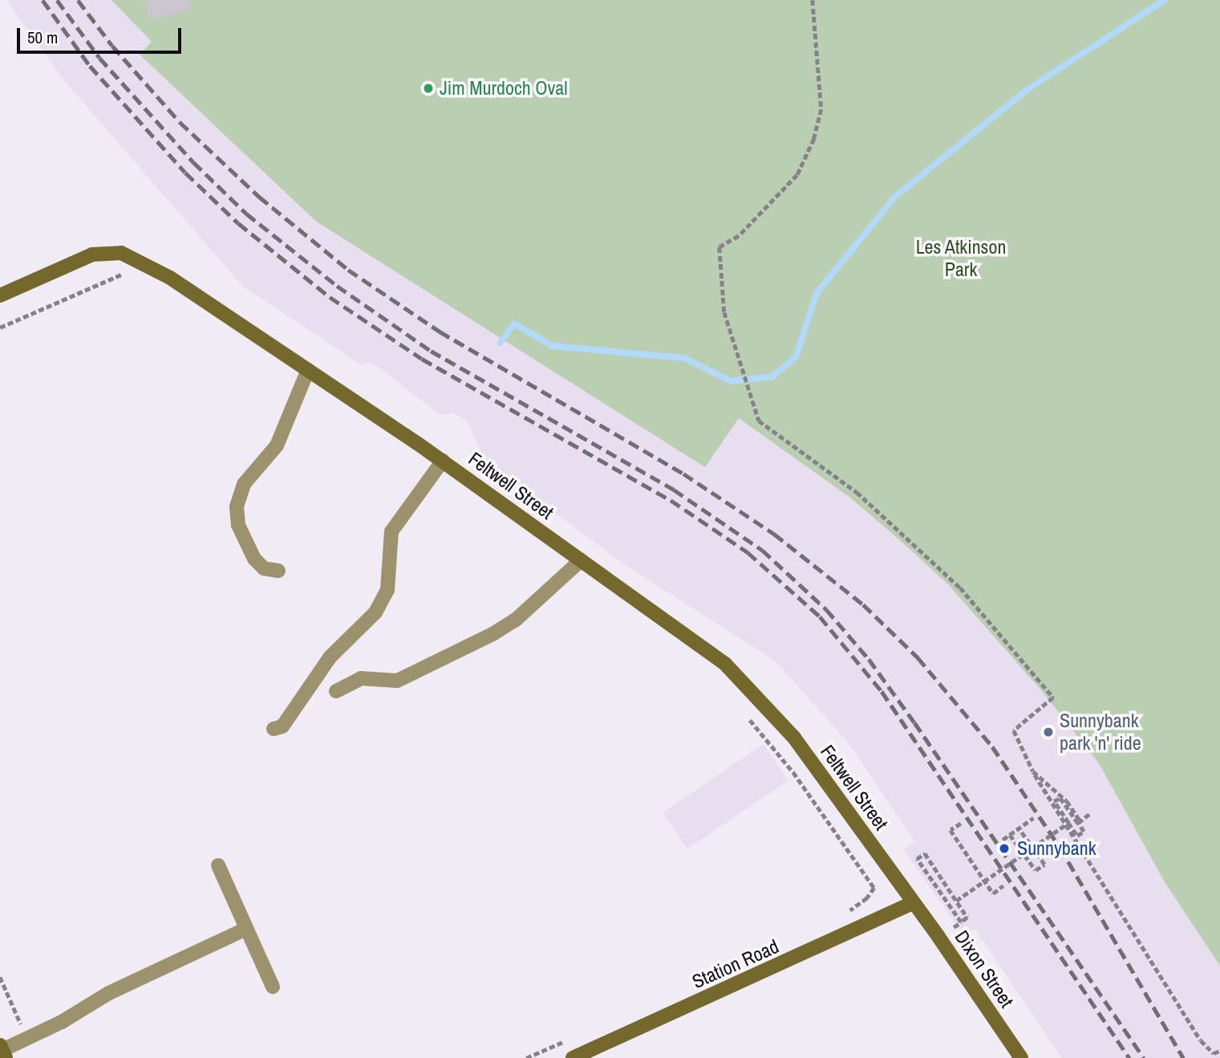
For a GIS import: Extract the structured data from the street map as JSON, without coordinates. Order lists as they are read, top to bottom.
{
  "streets": {
    "street": ["Feltwell Street", "Station Road", "Dixon Street"]
  },
  "crossings": [
    ["Feltwell Street", "Station Road"],
    ["Feltwell Street", "Dixon Street"],
    ["Station Road", "Dixon Street"]
  ],
  "parks": ["Les Atkinson Park"],
  "places": ["Jim Murdoch Oval", "Sunnybank park 'n' ride", "Sunnybank"],
  "scale_bar": "50 m"
}
